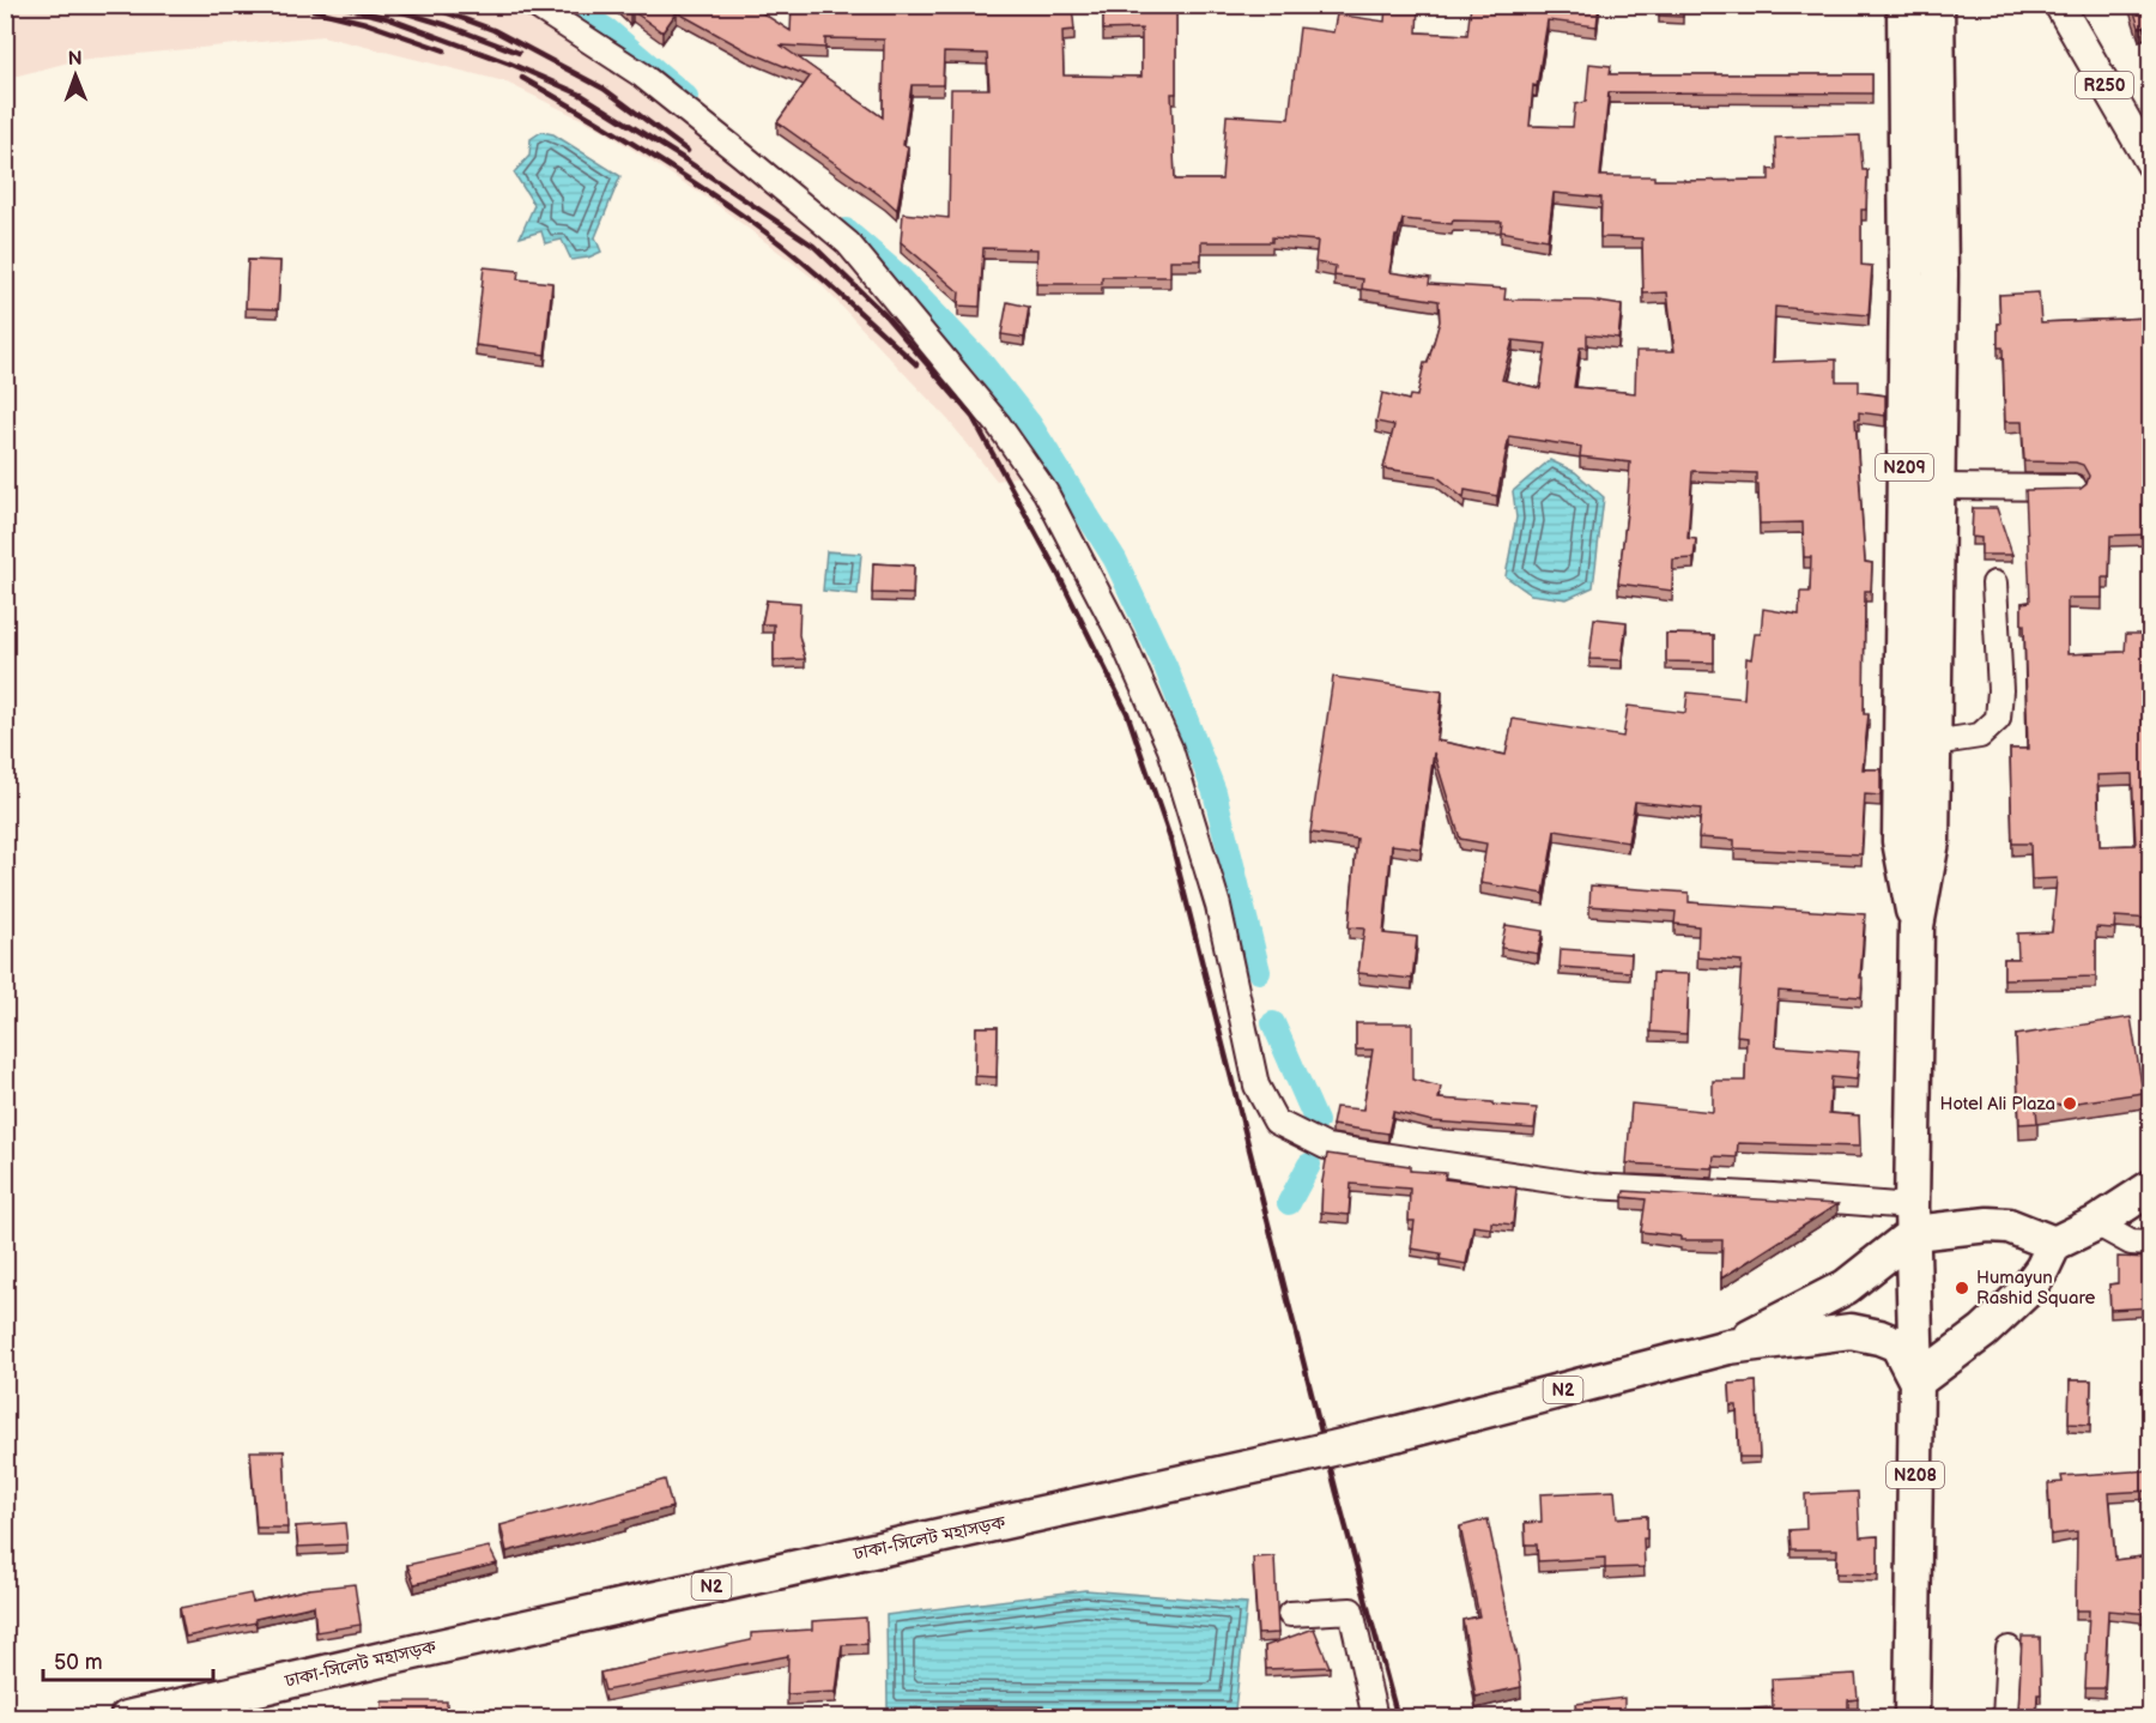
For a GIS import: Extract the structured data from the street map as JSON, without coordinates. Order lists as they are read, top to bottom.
{
  "streets": {
    "highway": [
      "N209",
      "N2",
      "N208",
      "ঢাকা-সিলেট মহাসড়ক"
    ],
    "main road": ["R250"]
  },
  "crossings": [
    ["N209", "N208"],
    ["N209", "ঢাকা-সিলেট মহাসড়ক"],
    ["N208", "ঢাকা-সিলেট মহাসড়ক"]
  ],
  "places": ["Hotel Ali Plaza", "Humayun Rashid Square"],
  "scale_bar": "50 m",
  "north": "top"
}
